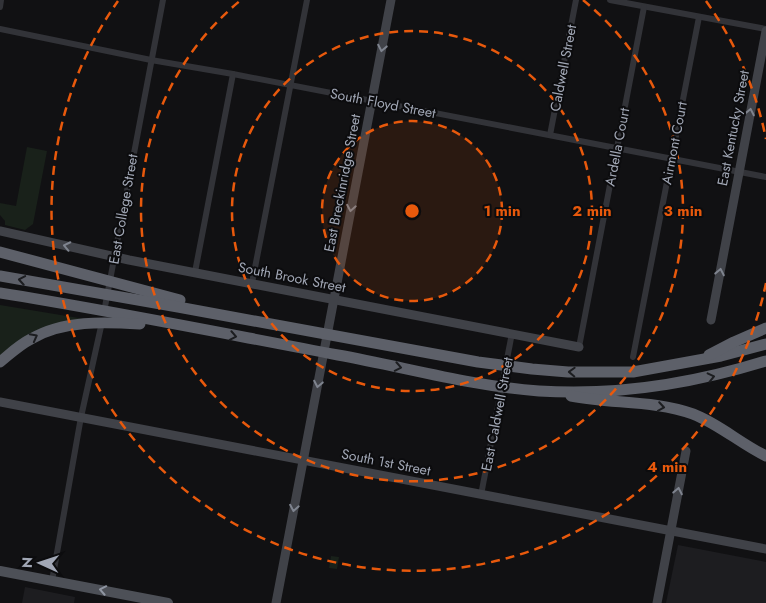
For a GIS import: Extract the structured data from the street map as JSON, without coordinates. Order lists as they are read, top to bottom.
{
  "streets": {
    "street": [
      "Caldwell Street",
      "South Floyd Street",
      "East Kentucky Street",
      "Airmont Court",
      "Ardella Court",
      "East Breckinridge Street",
      "East College Street",
      "South Brook Street",
      "East Caldwell Street",
      "South 1st Street"
    ]
  },
  "crossings": [
    ["Caldwell Street", "South Floyd Street"],
    ["South Floyd Street", "East Kentucky Street"],
    ["South Floyd Street", "Airmont Court"],
    ["South Floyd Street", "Ardella Court"],
    ["South Floyd Street", "East Breckinridge Street"],
    ["South Floyd Street", "East College Street"],
    ["Ardella Court", "South Brook Street"],
    ["East Breckinridge Street", "South Brook Street"],
    ["East Breckinridge Street", "South 1st Street"],
    ["East College Street", "South Brook Street"],
    ["East College Street", "South 1st Street"],
    ["South Brook Street", "East Caldwell Street"],
    ["East Caldwell Street", "South 1st Street"]
  ],
  "one_way": ["East Kentucky Street", "East Breckinridge Street"],
  "north": "left",
  "rings": [
    "1 min",
    "2 min",
    "3 min",
    "4 min"
  ]
}
